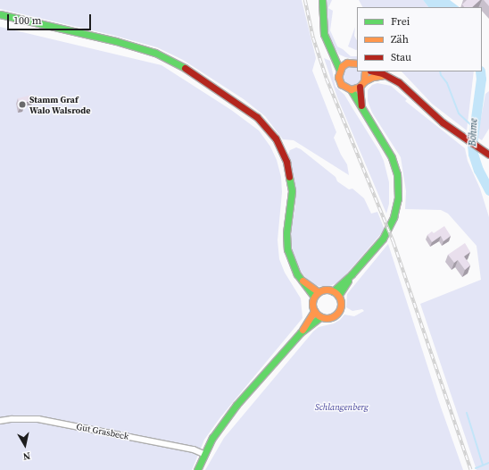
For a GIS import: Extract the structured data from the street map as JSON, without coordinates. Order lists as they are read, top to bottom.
{
  "streets": {
    "street": ["Gut Grasbeck"]
  },
  "water": ["Böhme"],
  "parks": ["Schlangenberg"],
  "places": ["Stamm Graf Walo Walsrode"],
  "legend": ["Frei", "Zäh", "Stau"],
  "scale_bar": "100 m",
  "north": "bottom"
}
